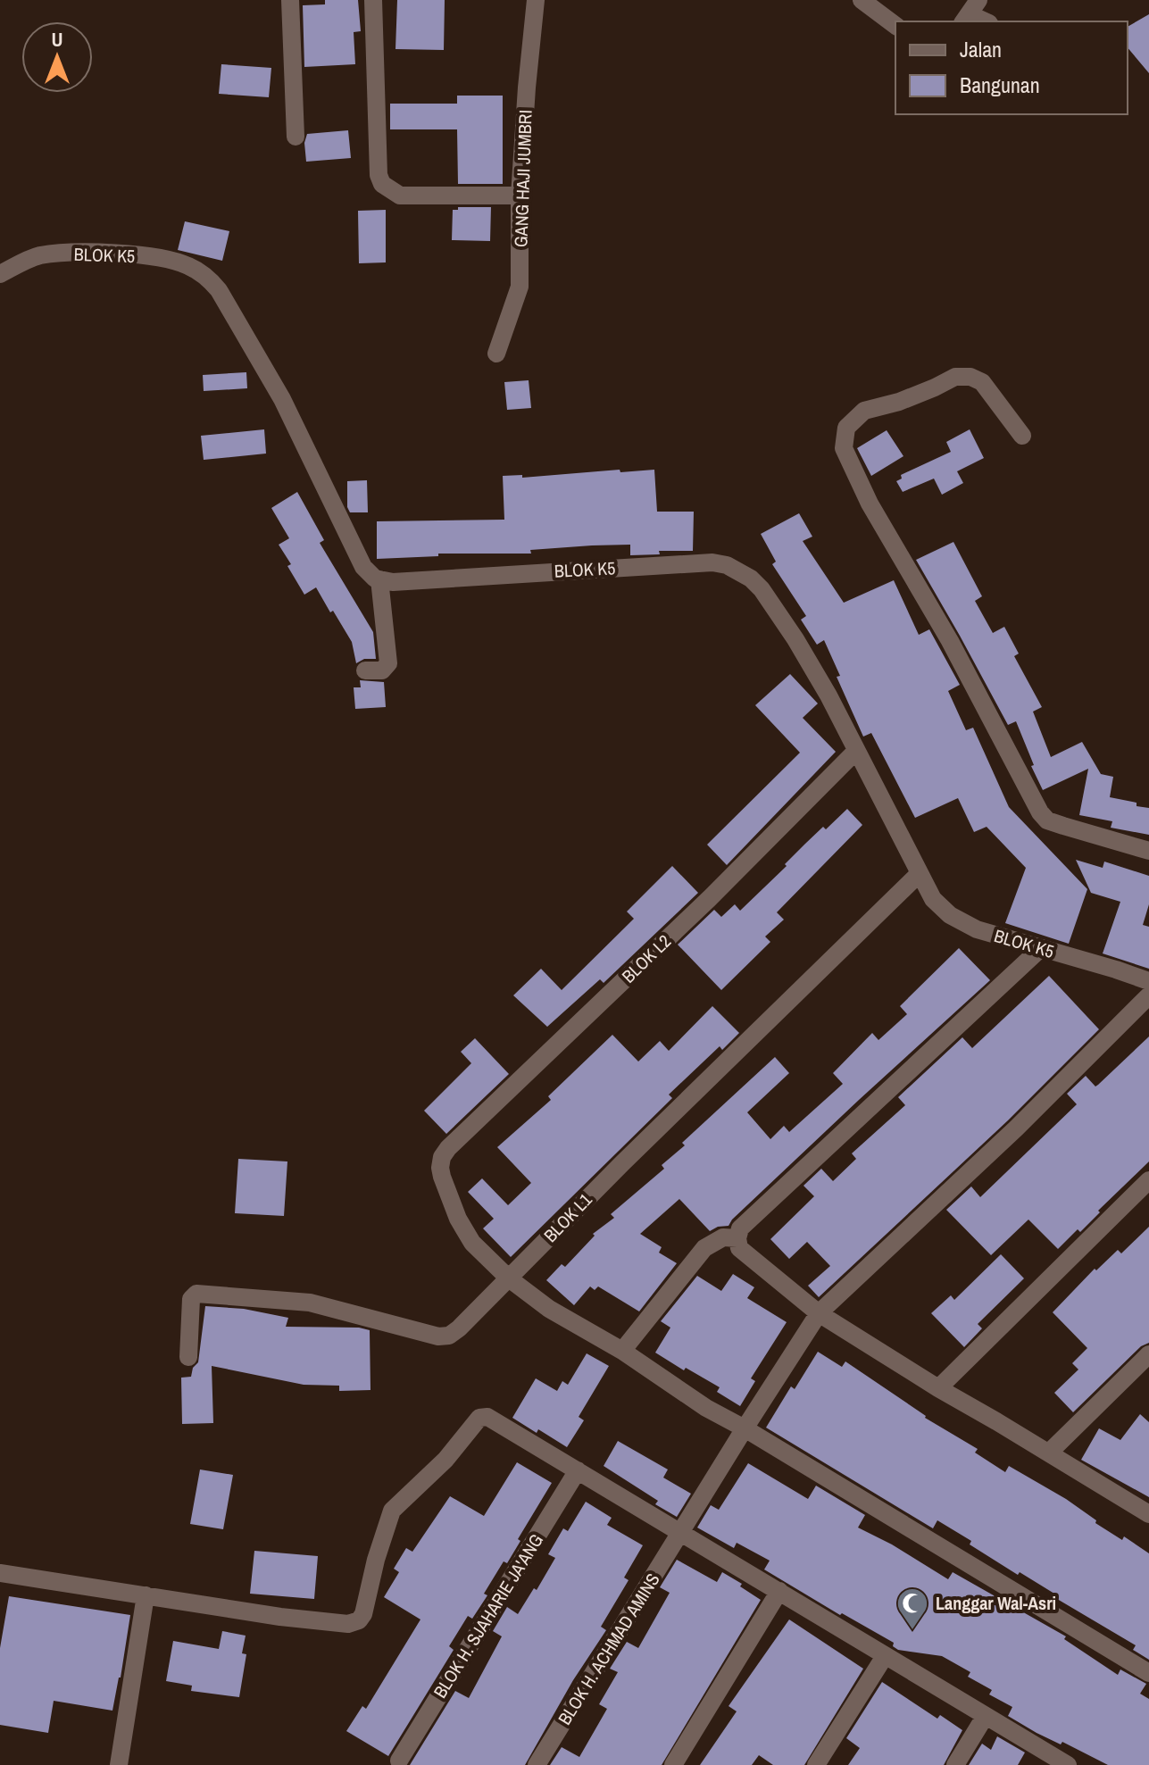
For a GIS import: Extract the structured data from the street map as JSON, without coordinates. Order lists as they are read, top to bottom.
{
  "streets": {
    "street": [
      "GANG HAJI JUMBRI",
      "BLOK K5",
      "BLOK L2",
      "BLOK L1",
      "BLOK H. SJAHARIE JA'ANG",
      "BLOK H. ACHMAD AMINS"
    ]
  },
  "crossings": [
    ["BLOK K5", "BLOK L2"],
    ["BLOK K5", "BLOK L1"],
    ["BLOK L2", "BLOK L1"]
  ],
  "places": {
    "mosque": ["Langgar Wal-Asri"]
  },
  "legend": ["Jalan", "Bangunan"],
  "north": "top"
}
